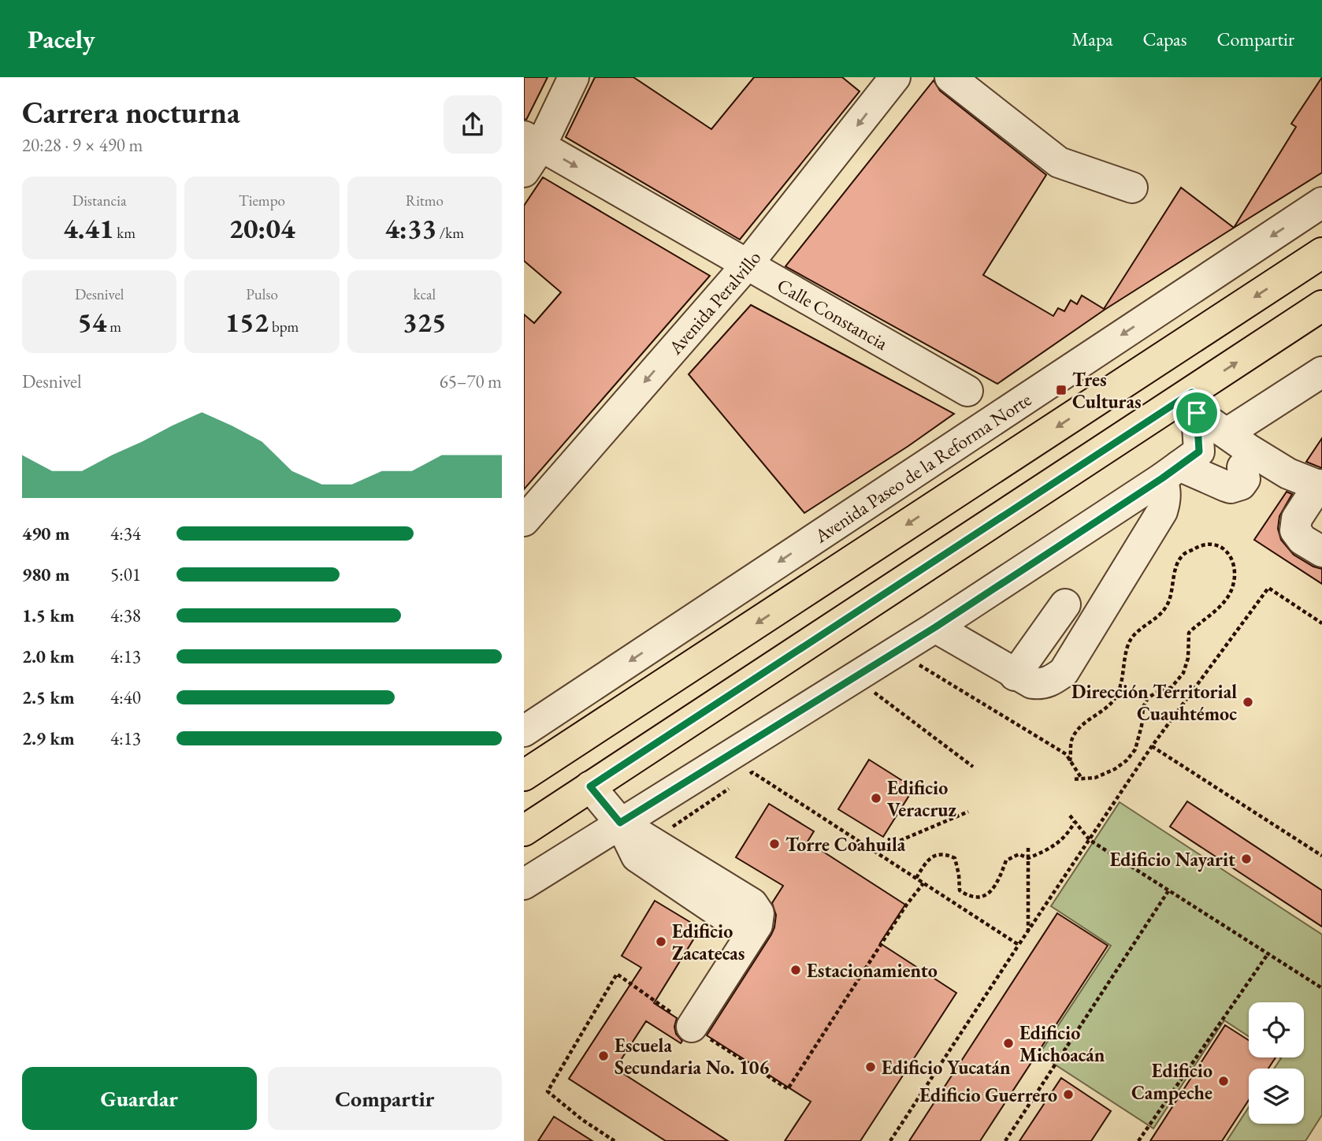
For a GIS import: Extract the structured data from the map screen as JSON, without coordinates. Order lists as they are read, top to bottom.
{
  "streets": {
    "main road": ["Avenida Paseo de la Reforma Norte"],
    "street": ["Avenida Peralvillo", "Calle Constancia"]
  },
  "crossings": [
    ["Avenida Peralvillo", "Calle Constancia"]
  ],
  "one_way": ["Avenida Peralvillo", "Calle Constancia"],
  "places": {
    "transit": ["Tres Culturas"],
    "other": [
      "Dirección Territorial Cuauhtémoc",
      "Edificio Veracruz",
      "Torre Coahuila",
      "Edificio Nayarit",
      "Edificio Zacatecas",
      "Estacionamiento",
      "Edificio Michoacán",
      "Escuela Secundaria No. 106",
      "Edificio Yucatán",
      "Edificio Campeche",
      "Edificio Guerrero"
    ]
  },
  "page": {
    "header": "Pacely",
    "nav": ["Mapa", "Capas", "Compartir"],
    "heading": ["Carrera nocturna", "20:28 · 9 × 490 m"],
    "stats": [
      ["Distancia", "4.41 km"],
      ["Tiempo", "20:04"],
      ["Ritmo", "4:33 /km"],
      ["Desnivel", "54 m"],
      ["Pulso", "152 bpm"],
      ["kcal", "325"]
    ],
    "chart": ["Desnivel", "65–70 m"],
    "list": [
      {
        "name": "490 m",
        "note": "4:34"
      },
      {
        "name": "980 m",
        "note": "5:01"
      },
      {
        "name": "1.5 km",
        "note": "4:38"
      },
      {
        "name": "2.0 km",
        "note": "4:13"
      },
      {
        "name": "2.5 km",
        "note": "4:40"
      },
      {
        "name": "2.9 km",
        "note": "4:13"
      }
    ],
    "buttons": ["Guardar", "Compartir"]
  }
}
